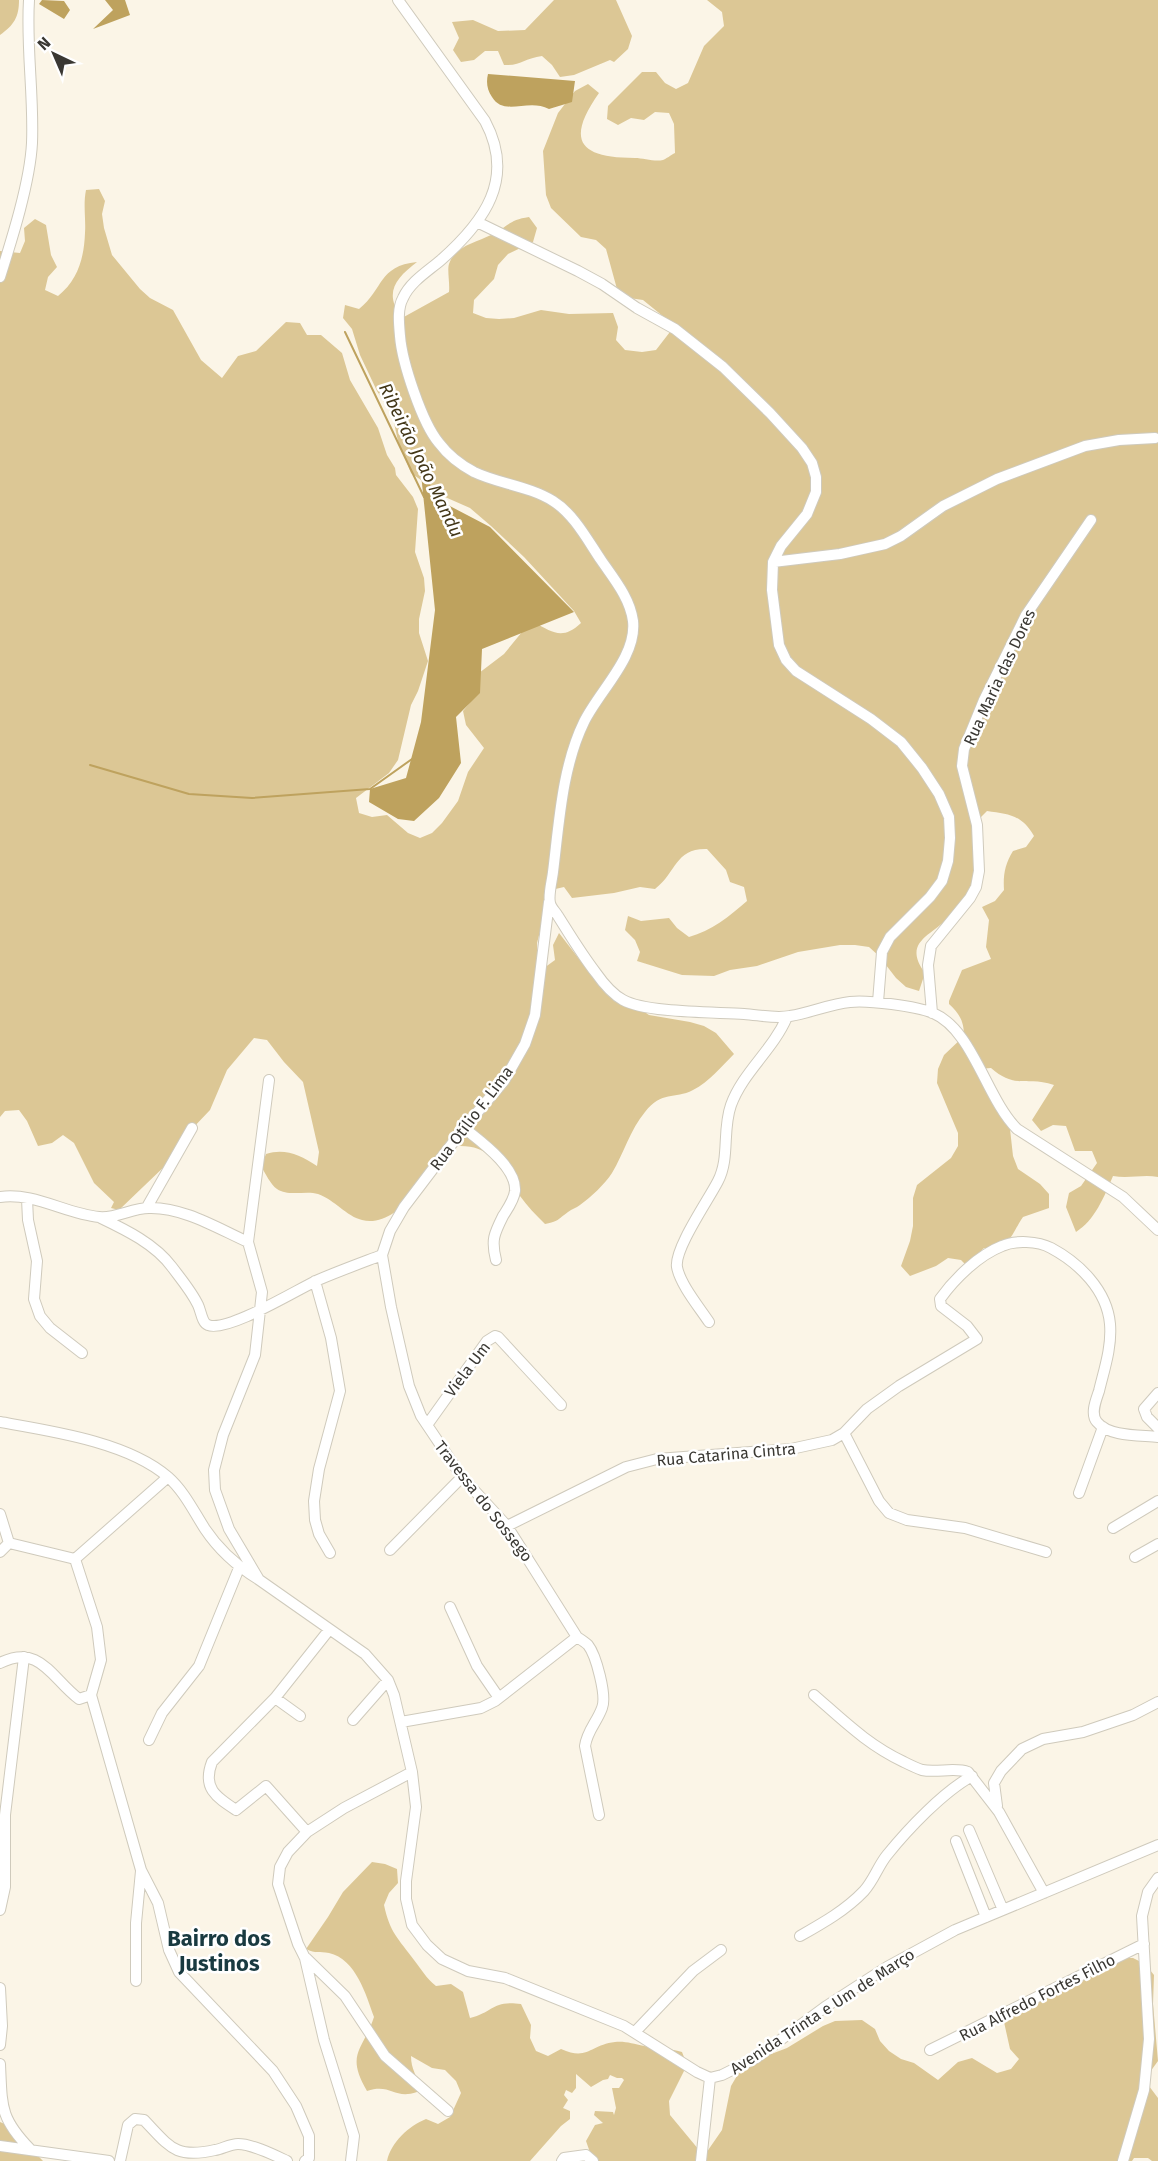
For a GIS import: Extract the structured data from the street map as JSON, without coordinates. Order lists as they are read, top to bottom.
{
  "streets": {
    "street": [
      "Rua Maria das Dores",
      "Rua Otílio F. Lima",
      "Viela Um",
      "Rua Catarina Cintra",
      "Travessa do Sossego",
      "Rua Alfredo Fortes Filho",
      "Avenida Trinta e Um de Março"
    ]
  },
  "crossings": [
    ["Rua Otílio F. Lima", "Travessa do Sossego"],
    ["Viela Um", "Travessa do Sossego"],
    ["Rua Catarina Cintra", "Travessa do Sossego"]
  ],
  "districts": ["Bairro dos Justinos"],
  "water": ["Ribeirão João Mandu"],
  "north": "top left"
}
